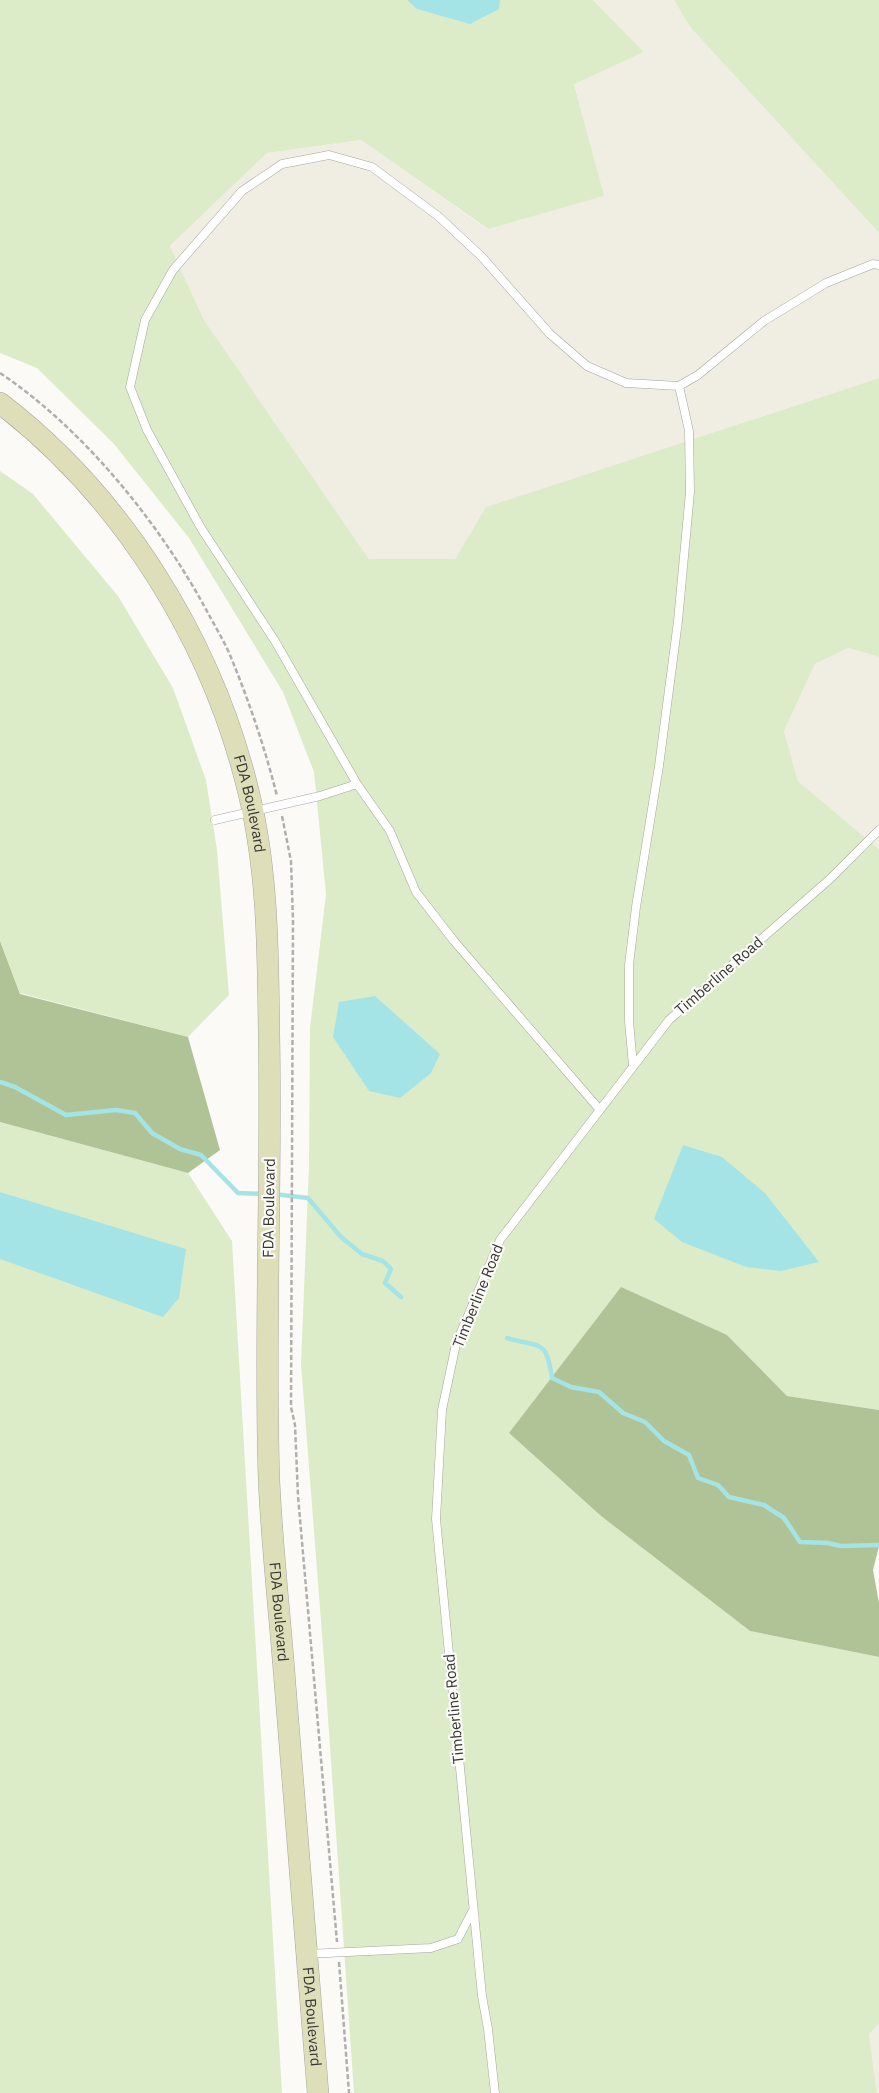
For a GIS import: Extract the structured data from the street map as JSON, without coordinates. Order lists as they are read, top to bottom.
{
  "streets": {
    "street": ["FDA Boulevard"],
    "lane": ["Timberline Road"]
  }
}
